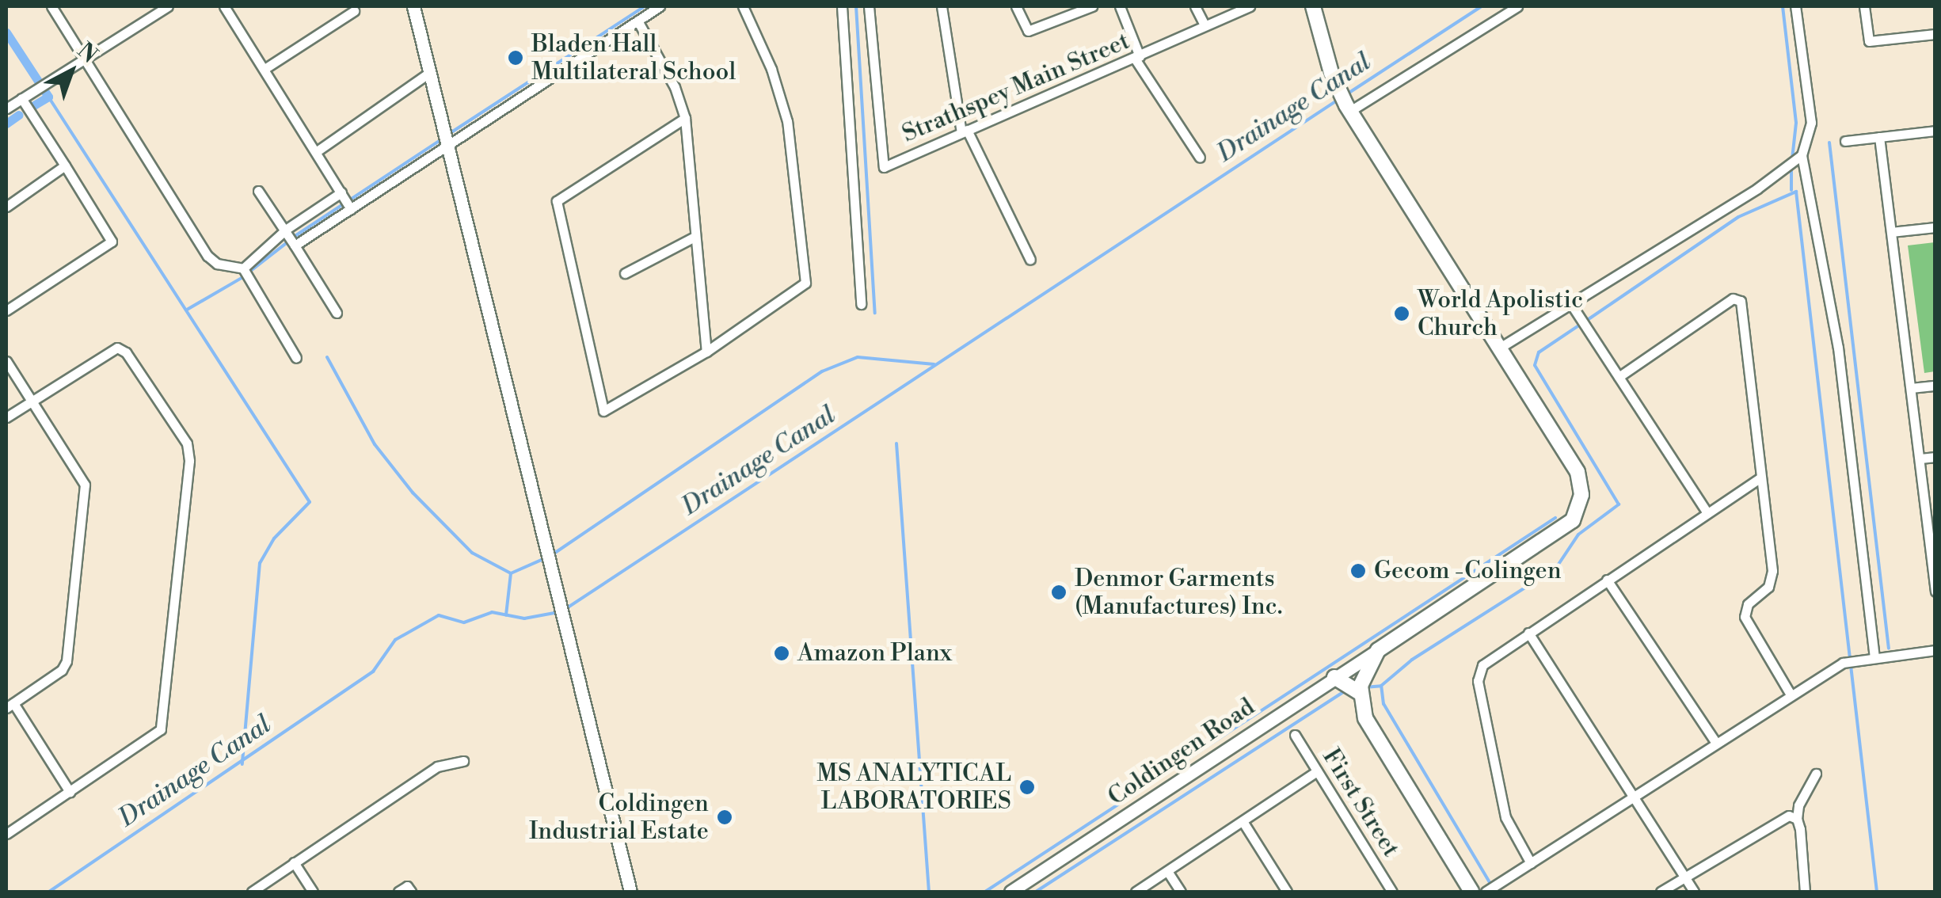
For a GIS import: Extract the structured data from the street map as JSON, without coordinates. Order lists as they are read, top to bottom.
{
  "streets": {
    "main road": ["Coldingen Road"],
    "street": ["Strathspey Main Street", "First Street"]
  },
  "water": ["Drainage Canal"],
  "places": [
    "Bladen Hall Multilateral School",
    "World Apolistic Church",
    "Gecom -Colingen",
    "Denmor Garments (Manufactures) Inc.",
    "Amazon Planx",
    "MS ANALYTICAL LABORATORIES",
    "Coldingen Industrial Estate"
  ],
  "north": "top right"
}
